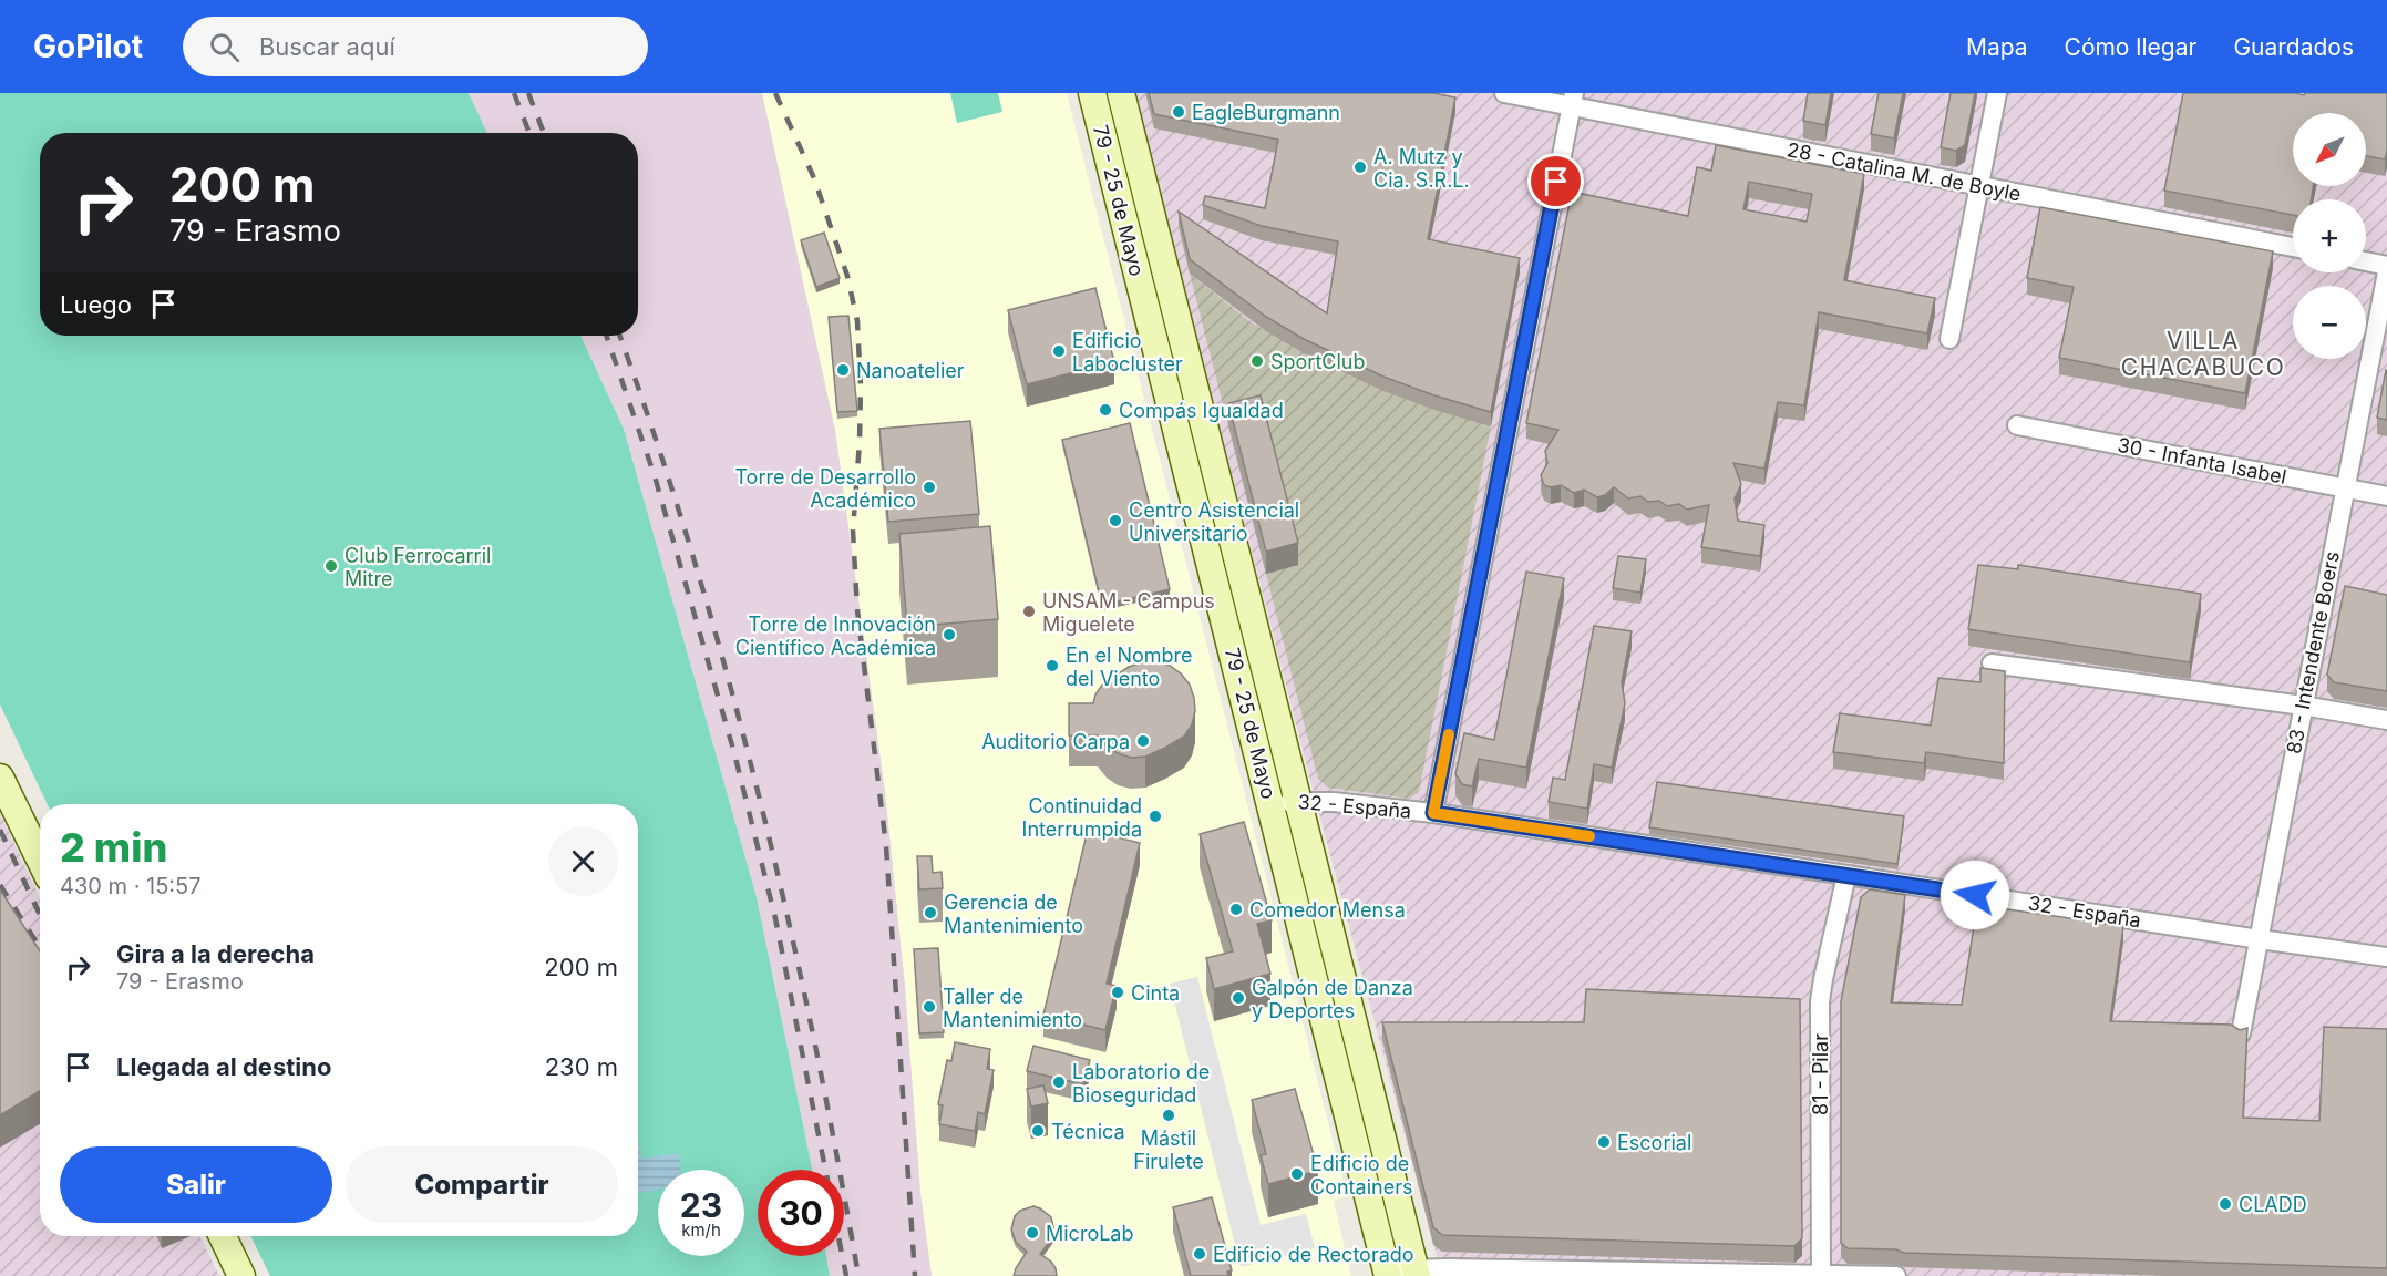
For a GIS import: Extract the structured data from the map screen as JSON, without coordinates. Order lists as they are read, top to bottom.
{
  "streets": {
    "main road": ["79 - 25 de Mayo"],
    "street": [
      "28 - Catalina M. de Boyle",
      "30 - Infanta Isabel",
      "83 - Intendente Boers",
      "32 - España",
      "81 - Pilar"
    ]
  },
  "crossings": [
    ["79 - 25 de Mayo", "32 - España"],
    ["30 - Infanta Isabel", "83 - Intendente Boers"],
    ["83 - Intendente Boers", "32 - España"],
    ["32 - España", "81 - Pilar"]
  ],
  "districts": ["VILLA CHACABUCO"],
  "places": [
    "EagleBurgmann",
    "A. Mutz y Cia. S.R.L.",
    "Edificio Labocluster",
    "SportClub",
    "Nanoatelier",
    "Compás Igualdad",
    "Torre de Desarrollo Académico",
    "Centro Asistencial Universitario",
    "Club Ferrocarril Mitre",
    "UNSAM - Campus Miguelete",
    "Torre de Innovación Científico Académica",
    "En el Nombre del Viento",
    "Auditorio Carpa",
    "Continuidad Interrumpida",
    "Comedor Mensa",
    "Gerencia de Mantenimiento",
    "Cinta",
    "Galpón de Danza y Deportes",
    "Taller de Mantenimiento",
    "Laboratorio de Bioseguridad",
    "Mástil Firulete",
    "Técnica",
    "Escorial",
    "Edificio de Containers",
    "CLADD",
    "MicroLab",
    "Edificio de Rectorado"
  ],
  "north": "bottom left",
  "page": {
    "header": "GoPilot",
    "search": "Buscar aquí",
    "nav": ["Mapa", "Cómo llegar", "Guardados"],
    "map_buttons": ["+", "−"],
    "turn": ["200 m", "79 - Erasmo"],
    "then": "Luego",
    "heading": ["2 min", "430 m · 15:57"],
    "list": [
      {
        "name": "Gira a la derecha",
        "note": "79 - Erasmo",
        "value": "200 m"
      },
      {
        "name": "Llegada al destino",
        "value": "230 m"
      }
    ],
    "buttons": ["Salir", "Compartir"],
    "speed": "23 km/h",
    "limit": "30"
  }
}
